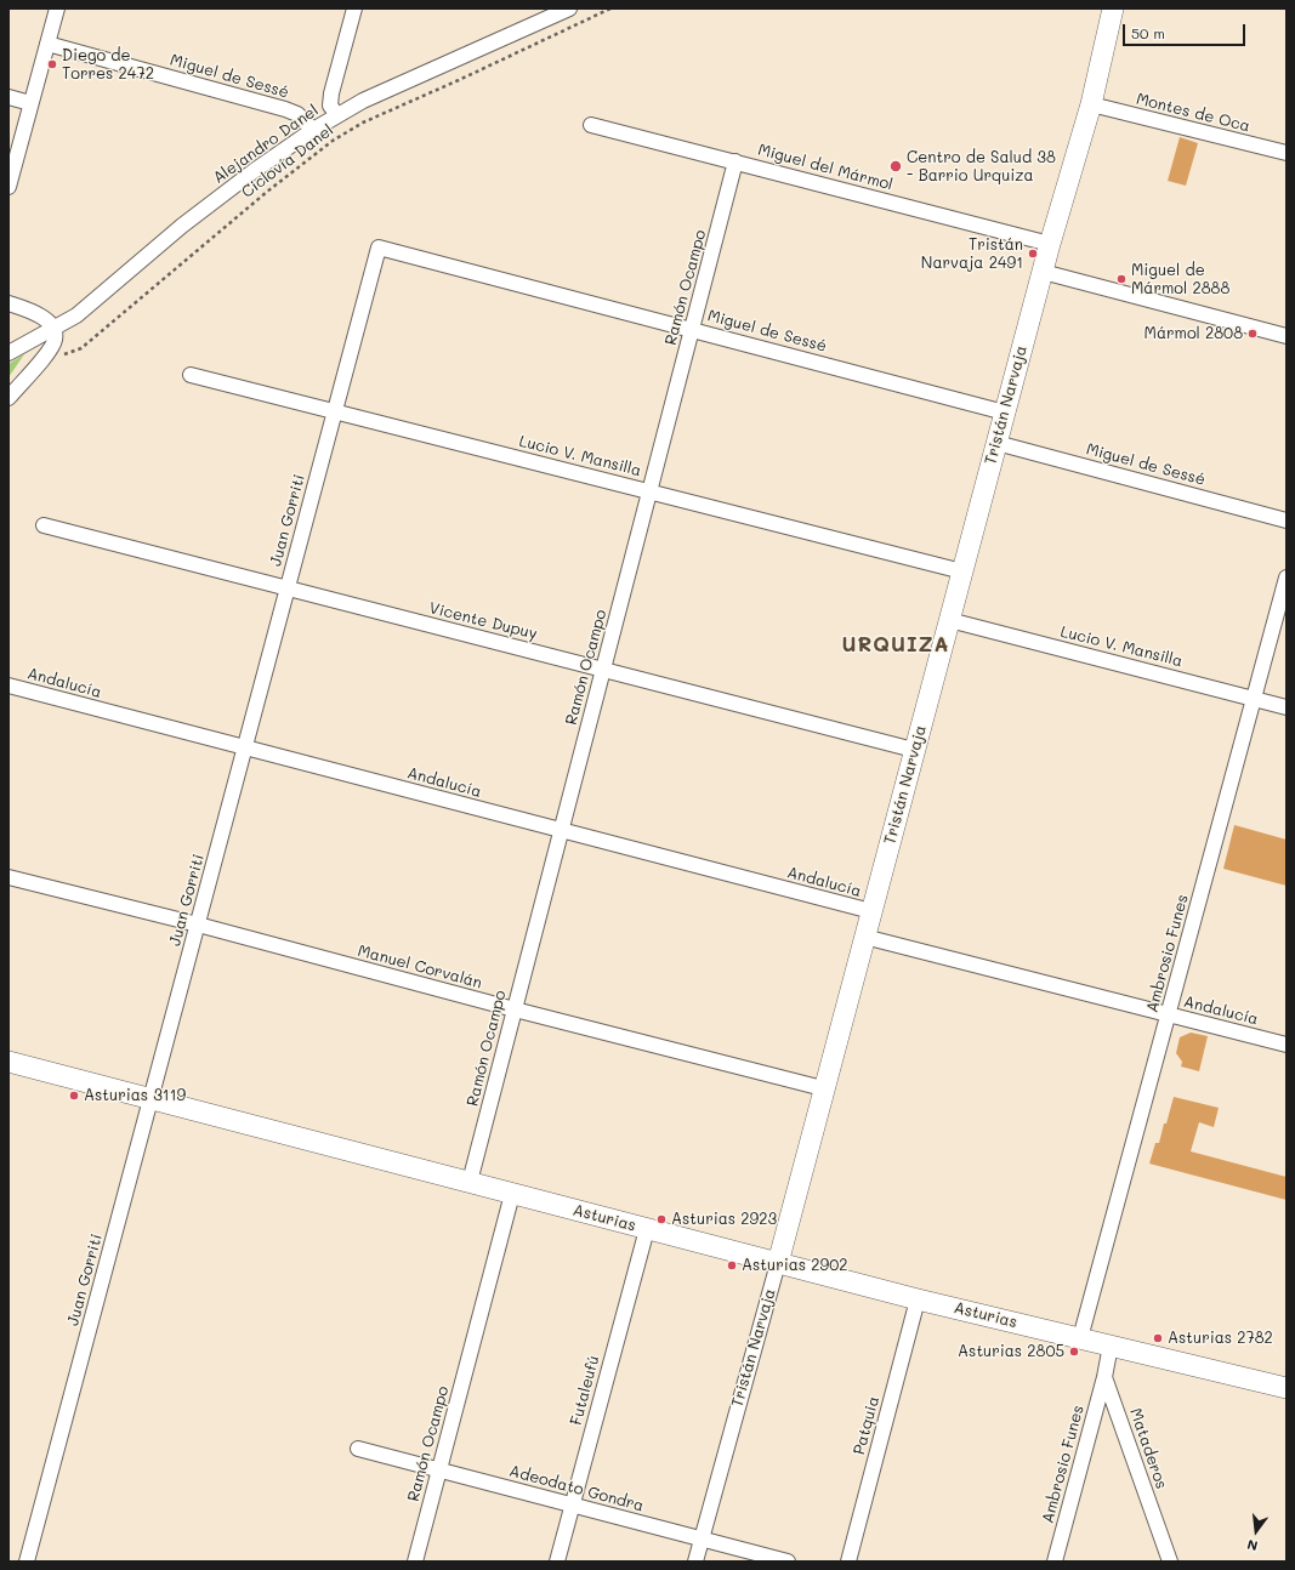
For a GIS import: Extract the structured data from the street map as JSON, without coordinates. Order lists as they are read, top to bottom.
{
  "streets": {
    "street": [
      "Miguel de Sessé",
      "Montes de Oca",
      "Alejandro Danel",
      "Miguel del Mármol",
      "Ramón Ocampo",
      "Tristán Narvaja",
      "Lucio V. Mansilla",
      "Juan Gorriti",
      "Vicente Dupuy",
      "Andalucía",
      "Ambrosio Funes",
      "Manuel Corvalán",
      "Asturias",
      "Futaleufú",
      "Patquia",
      "Mataderos",
      "Adeodato Gondra"
    ],
    "path": ["Ciclovía Danel"]
  },
  "crossings": [
    ["Miguel de Sessé", "Alejandro Danel"],
    ["Miguel de Sessé", "Ramón Ocampo"],
    ["Miguel de Sessé", "Tristán Narvaja"],
    ["Miguel de Sessé", "Juan Gorriti"],
    ["Montes de Oca", "Tristán Narvaja"],
    ["Miguel del Mármol", "Ramón Ocampo"],
    ["Miguel del Mármol", "Tristán Narvaja"],
    ["Ramón Ocampo", "Lucio V. Mansilla"],
    ["Ramón Ocampo", "Vicente Dupuy"],
    ["Ramón Ocampo", "Andalucía"],
    ["Ramón Ocampo", "Manuel Corvalán"],
    ["Ramón Ocampo", "Asturias"],
    ["Ramón Ocampo", "Adeodato Gondra"],
    ["Tristán Narvaja", "Lucio V. Mansilla"],
    ["Tristán Narvaja", "Vicente Dupuy"],
    ["Tristán Narvaja", "Andalucía"],
    ["Tristán Narvaja", "Manuel Corvalán"],
    ["Tristán Narvaja", "Asturias"],
    ["Tristán Narvaja", "Adeodato Gondra"],
    ["Lucio V. Mansilla", "Juan Gorriti"],
    ["Lucio V. Mansilla", "Ambrosio Funes"],
    ["Juan Gorriti", "Vicente Dupuy"],
    ["Juan Gorriti", "Andalucía"],
    ["Juan Gorriti", "Manuel Corvalán"],
    ["Juan Gorriti", "Asturias"],
    ["Andalucía", "Ambrosio Funes"],
    ["Ambrosio Funes", "Asturias"],
    ["Ambrosio Funes", "Mataderos"],
    ["Asturias", "Futaleufú"],
    ["Asturias", "Patquia"],
    ["Futaleufú", "Adeodato Gondra"]
  ],
  "districts": ["URQUIZA"],
  "places": [
    "Diego de Torres 2472",
    "Centro de Salud 38 - Barrio Urquiza",
    "Tristán Narvaja 2491",
    "Miguel de Mármol 2888",
    "Mármol 2808",
    "Asturias 3119",
    "Asturias 2923",
    "Asturias 2902",
    "Asturias 2782",
    "Asturias 2805"
  ],
  "scale_bar": "50 m",
  "north": "bottom"
}
